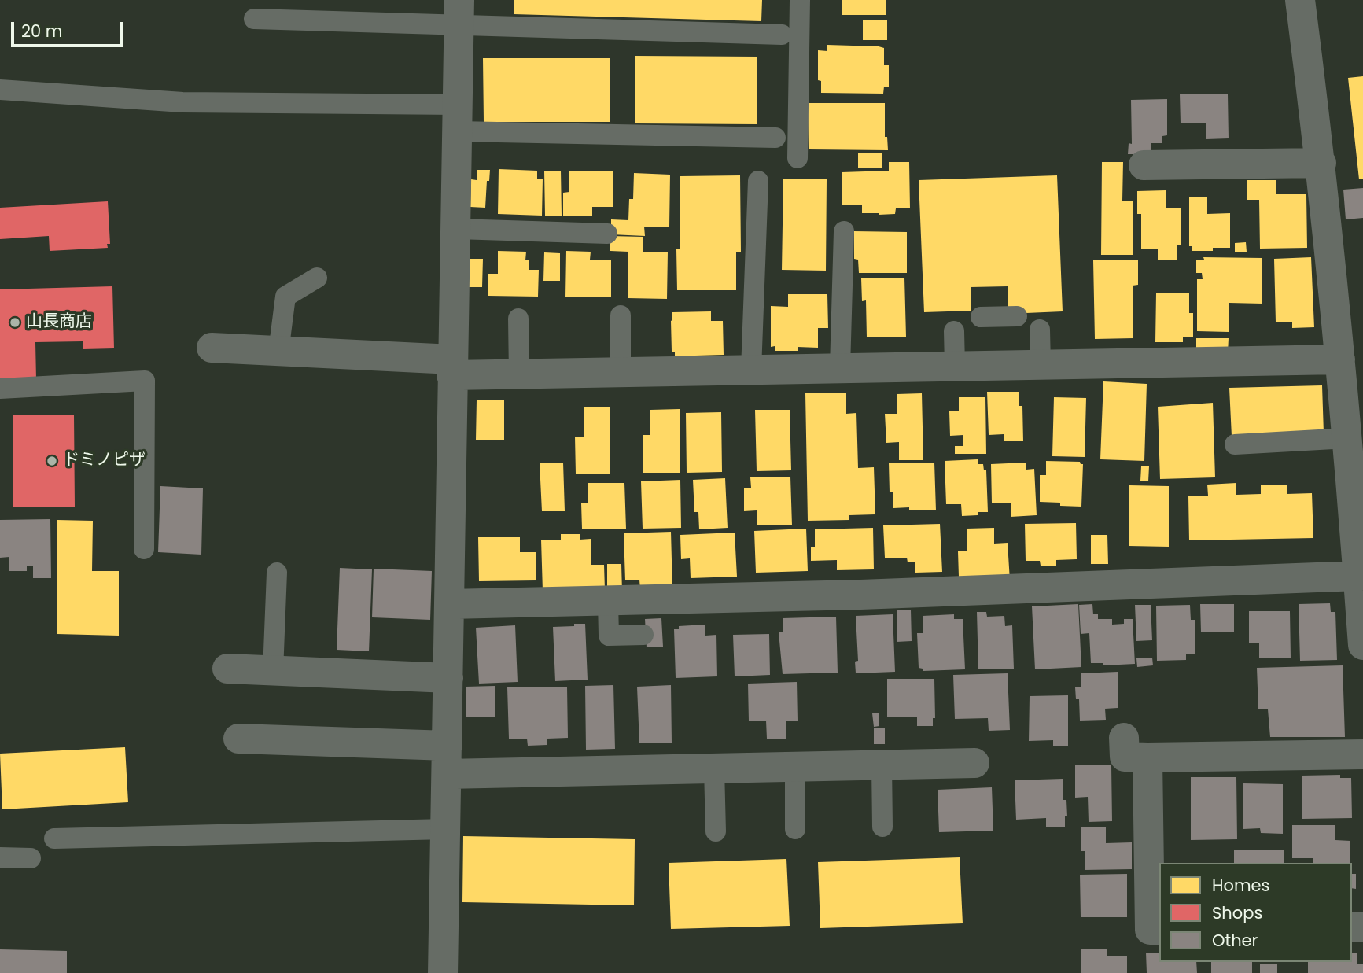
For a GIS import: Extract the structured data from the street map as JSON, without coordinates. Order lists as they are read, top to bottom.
{
  "places": ["山長商店", "ドミノピザ"],
  "legend": ["Homes", "Shops", "Other"],
  "scale_bar": "20 m"
}
